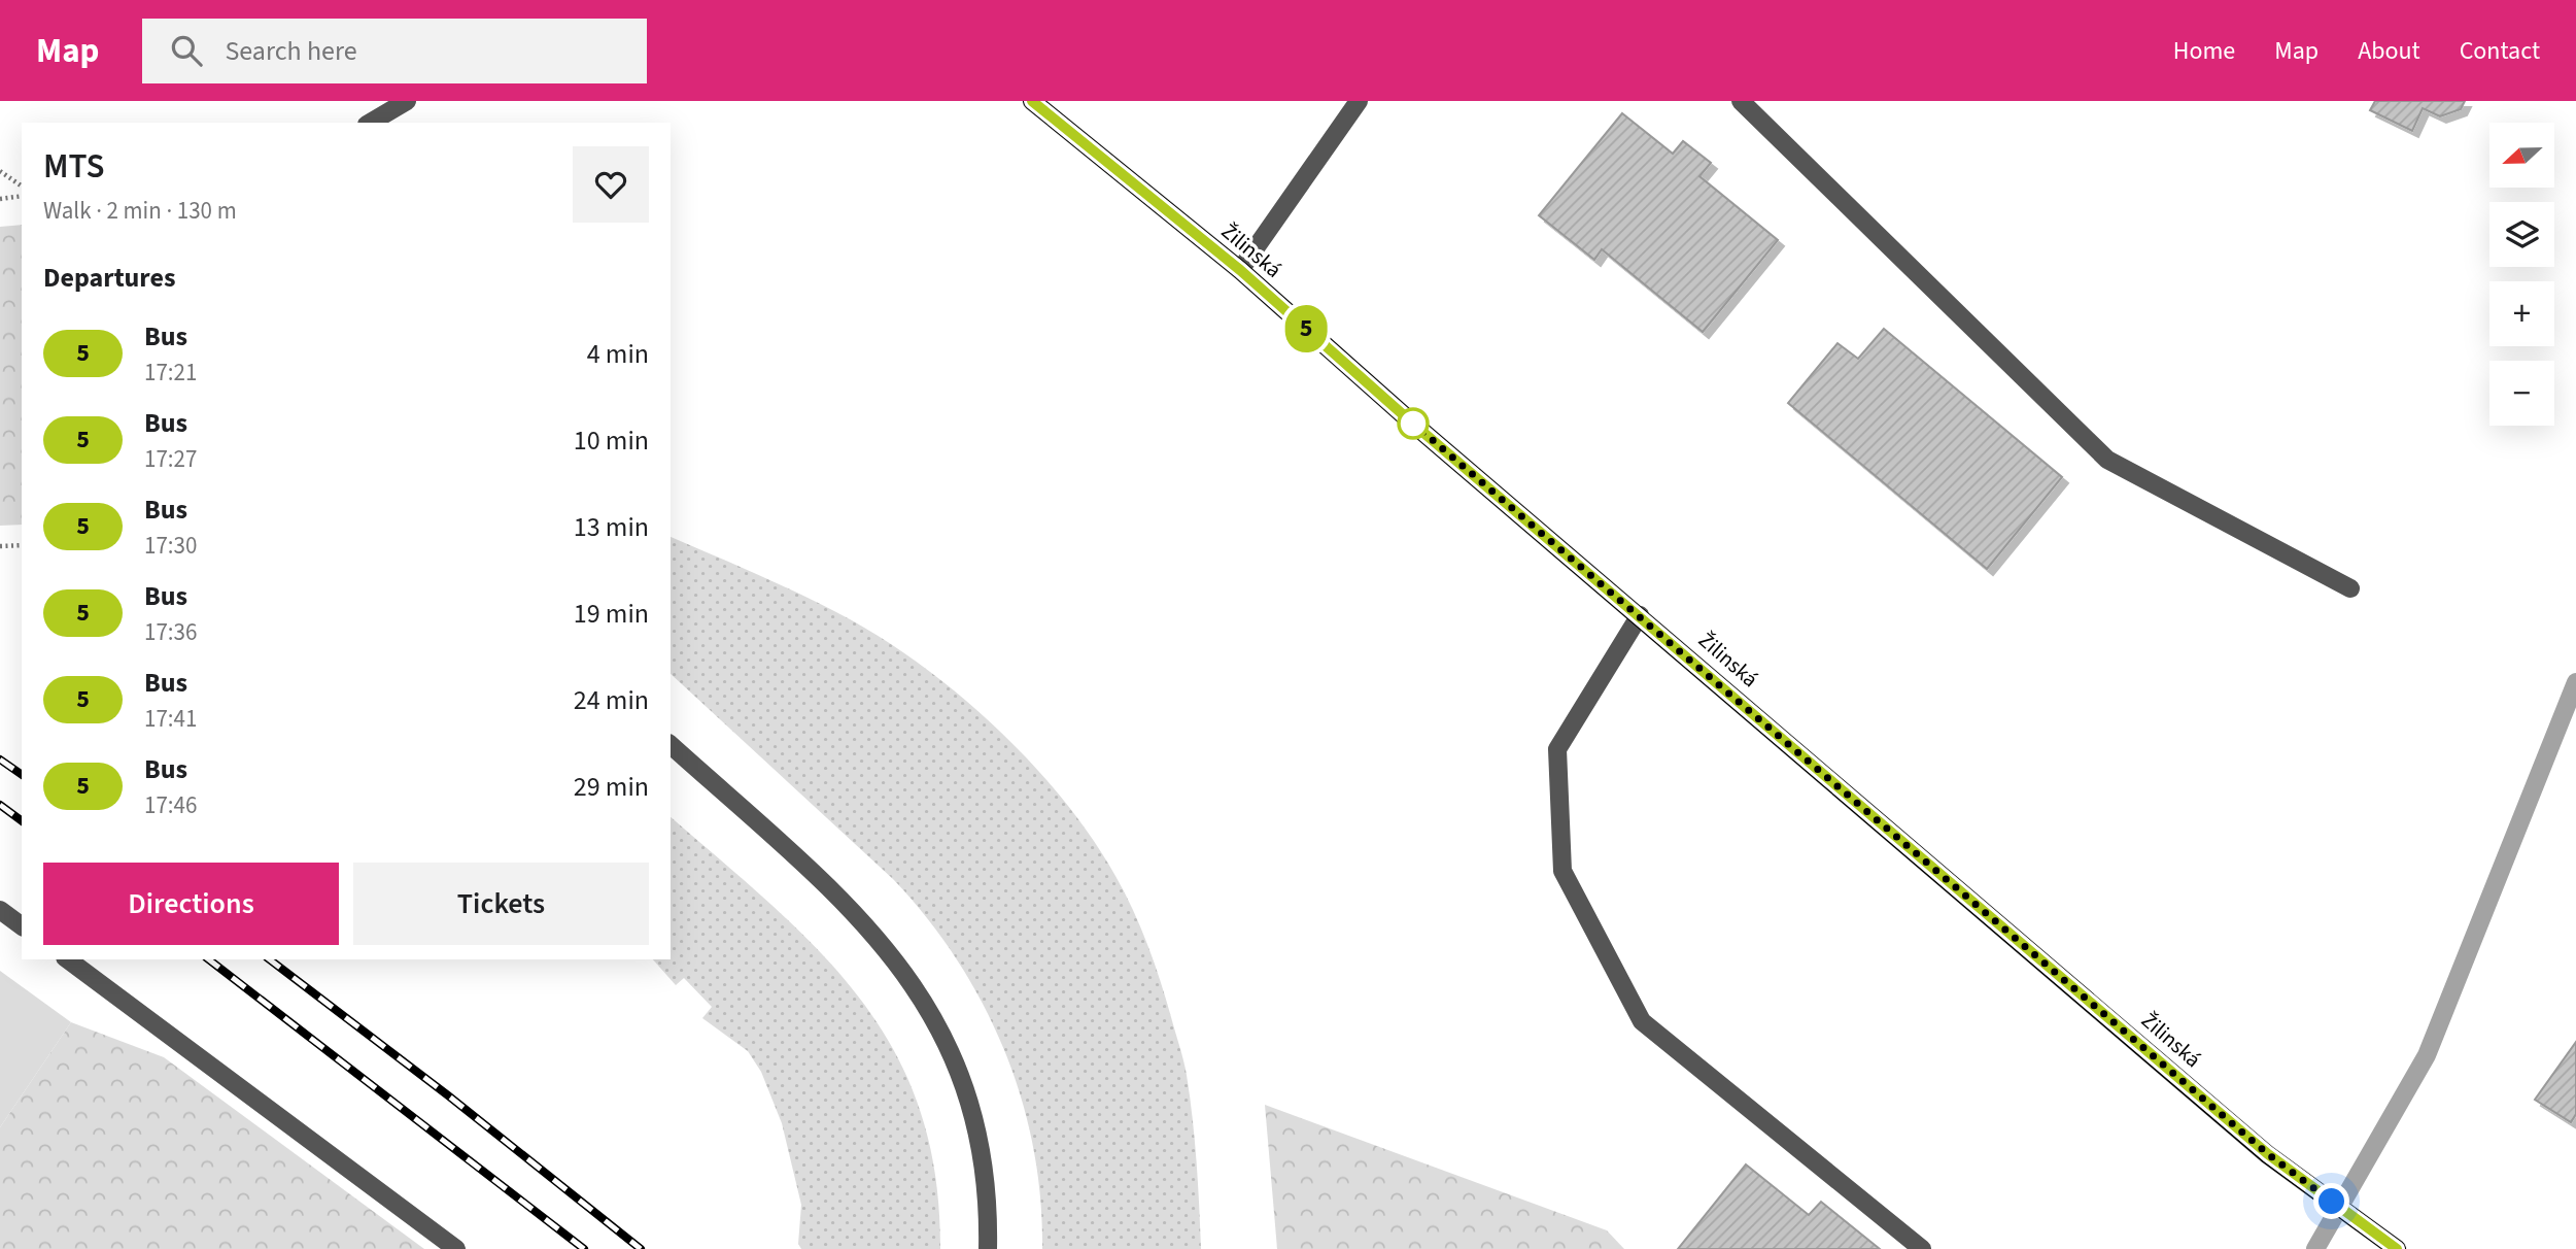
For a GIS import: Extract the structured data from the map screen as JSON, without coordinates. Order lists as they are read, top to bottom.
{
  "streets": {
    "main road": ["Žilinská"]
  },
  "lines": ["bus line 5"],
  "north": "left",
  "page": {
    "header": "Map",
    "search": "Search here",
    "nav": [
      "Home",
      "Map",
      "About",
      "Contact"
    ],
    "on_map": "5",
    "map_buttons": ["+", "−"],
    "heading": [
      ["MTS", "Walk · 2 min · 130 m"],
      "Departures"
    ],
    "list": [
      {
        "mark": "5",
        "name": "Bus",
        "note": "17:21",
        "value": "4 min"
      },
      {
        "mark": "5",
        "name": "Bus",
        "note": "17:27",
        "value": "10 min"
      },
      {
        "mark": "5",
        "name": "Bus",
        "note": "17:30",
        "value": "13 min"
      },
      {
        "mark": "5",
        "name": "Bus",
        "note": "17:36",
        "value": "19 min"
      },
      {
        "mark": "5",
        "name": "Bus",
        "note": "17:41",
        "value": "24 min"
      },
      {
        "mark": "5",
        "name": "Bus",
        "note": "17:46",
        "value": "29 min"
      }
    ],
    "buttons": ["Directions", "Tickets"]
  }
}
